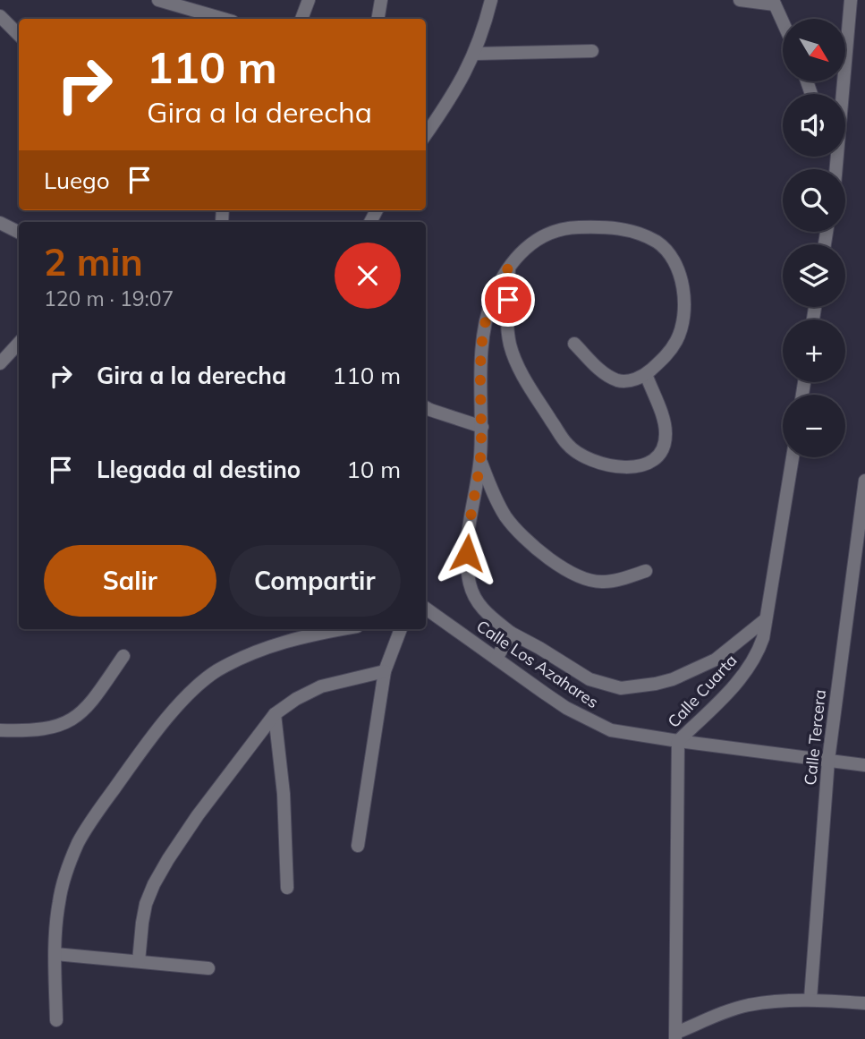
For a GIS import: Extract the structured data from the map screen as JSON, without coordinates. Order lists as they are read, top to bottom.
{
  "streets": {
    "street": ["Calle Los Azahares", "Calle Cuarta", "Calle Tercera"]
  },
  "crossings": [
    ["Calle Los Azahares", "Calle Cuarta"],
    ["Calle Los Azahares", "Calle Tercera"]
  ],
  "north": "bottom right",
  "page": {
    "map_buttons": ["+", "−"],
    "turn": ["110 m", "Gira a la derecha"],
    "then": "Luego",
    "heading": ["2 min", "120 m · 19:07"],
    "list": [
      {
        "name": "Gira a la derecha",
        "value": "110 m"
      },
      {
        "name": "Llegada al destino",
        "value": "10 m"
      }
    ],
    "buttons": ["Salir", "Compartir"]
  }
}
